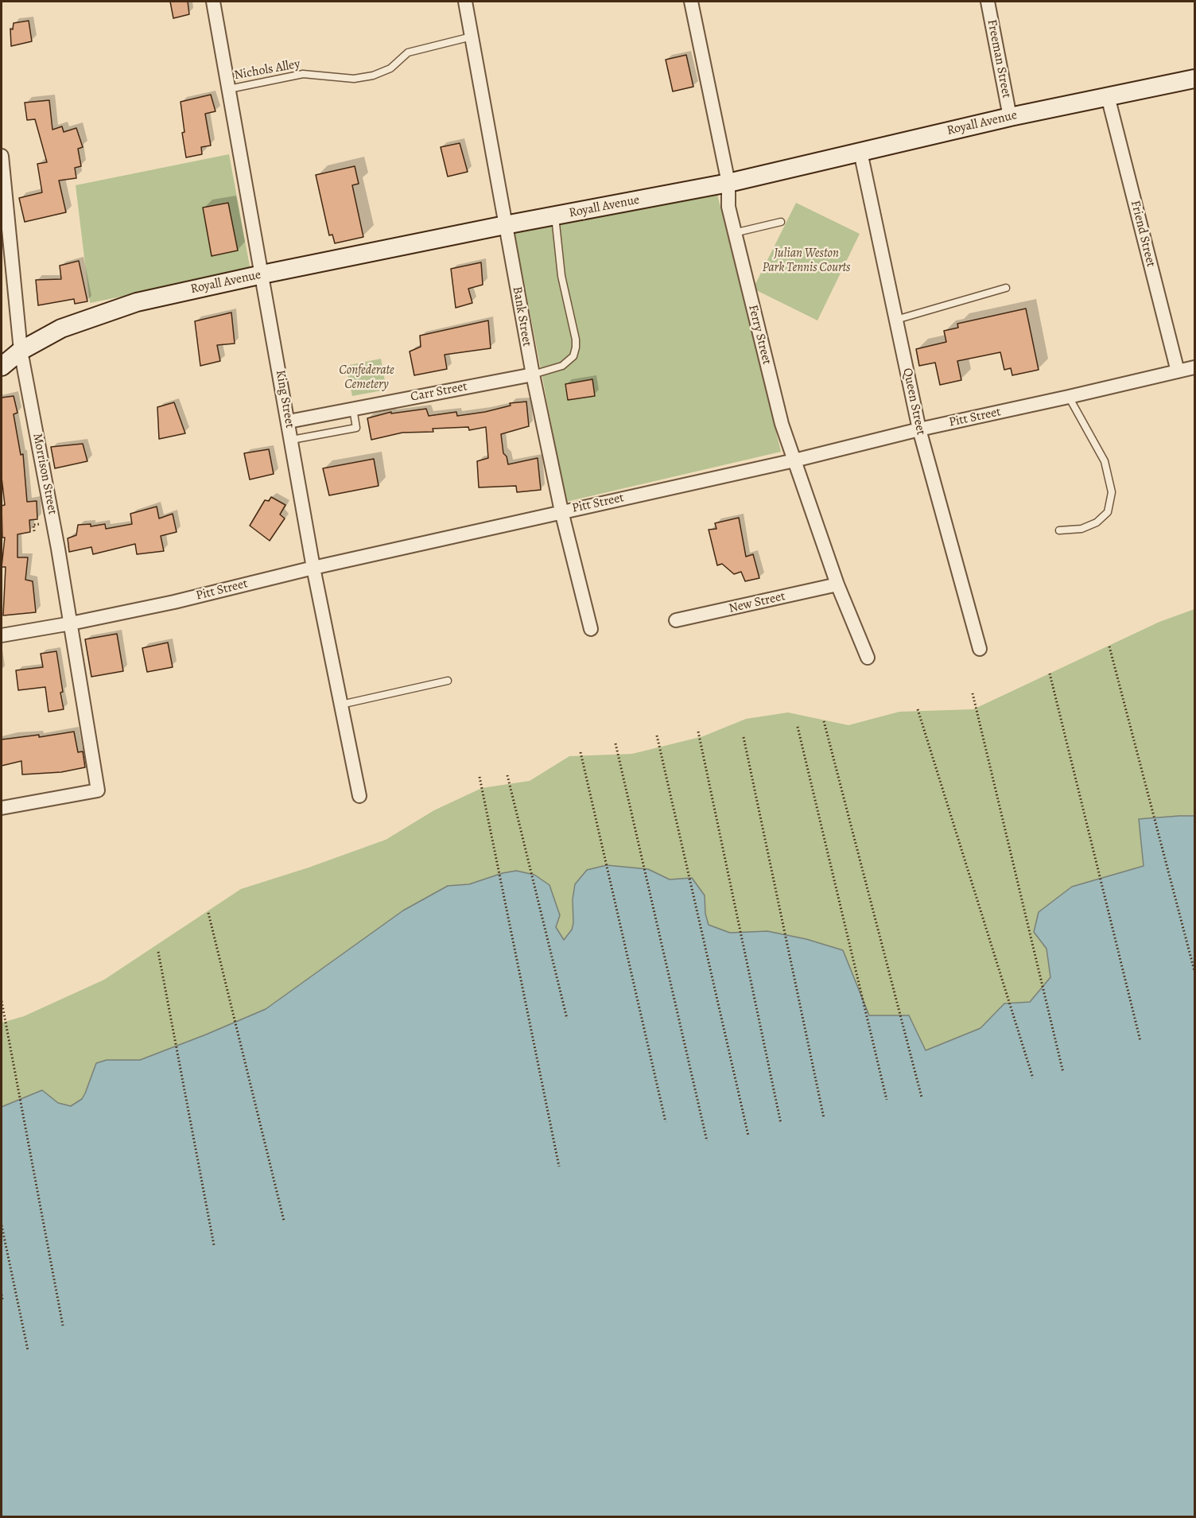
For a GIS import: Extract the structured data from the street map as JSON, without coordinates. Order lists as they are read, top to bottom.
{
  "streets": {
    "street": [
      "Freeman Street",
      "Royall Avenue",
      "Friend Street",
      "Bank Street",
      "Ferry Street",
      "Carr Street",
      "King Street",
      "Queen Street",
      "Pitt Street",
      "Morrison Street",
      "New Street"
    ],
    "lane": ["Nichols Alley"]
  },
  "crossings": [
    ["Freeman Street", "Royall Avenue"],
    ["Nichols Alley", "Bank Street"],
    ["Nichols Alley", "King Street"],
    ["Royall Avenue", "Friend Street"],
    ["Royall Avenue", "Bank Street"],
    ["Royall Avenue", "Ferry Street"],
    ["Royall Avenue", "King Street"],
    ["Royall Avenue", "Queen Street"],
    ["Royall Avenue", "Morrison Street"],
    ["Friend Street", "Pitt Street"],
    ["Bank Street", "Carr Street"],
    ["Bank Street", "Pitt Street"],
    ["Ferry Street", "Pitt Street"],
    ["Ferry Street", "New Street"],
    ["Carr Street", "King Street"],
    ["King Street", "Pitt Street"],
    ["Queen Street", "Pitt Street"],
    ["Pitt Street", "Morrison Street"]
  ],
  "parks": ["Julian Weston Park Tennis Courts", "Confederate Cemetery"]
}
